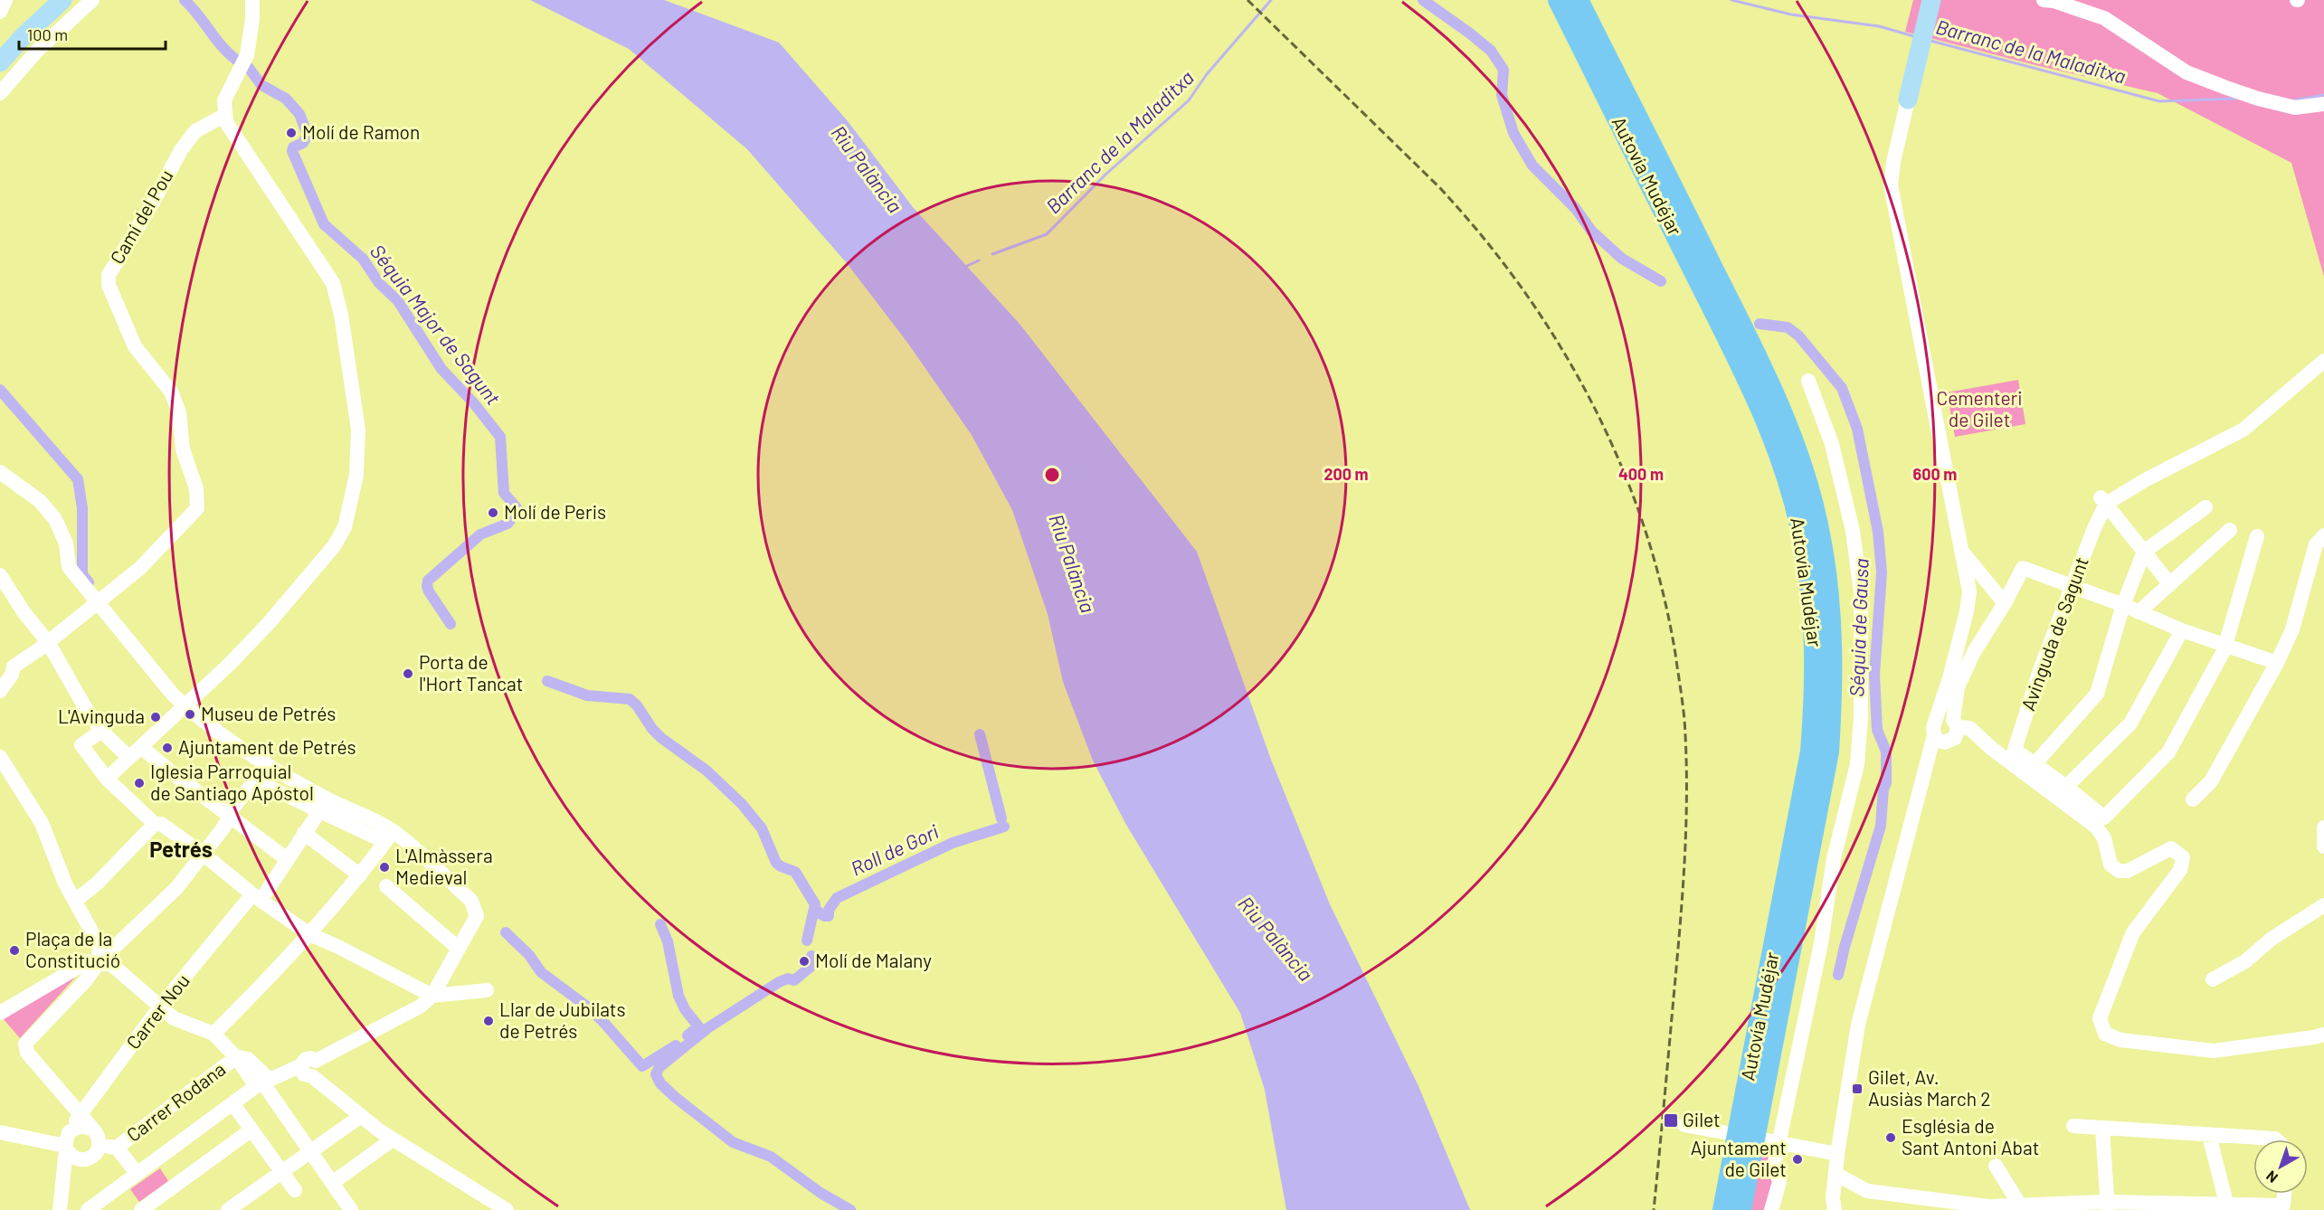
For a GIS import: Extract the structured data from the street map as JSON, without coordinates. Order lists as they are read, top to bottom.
{
  "streets": {
    "highway": ["Autovía Mudéjar"],
    "street": [
      "Camí del Pou",
      "Avinguda de Sagunt",
      "Carrer Nou",
      "Carrer Rodana"
    ]
  },
  "districts": ["Petrés"],
  "water": [
    "Barranc de la Maladitxa",
    "Riu Palància",
    "Séquia Major de Sagunt",
    "Séquia de Gausa",
    "Roll de Gori"
  ],
  "parks": ["Cementeri de Gilet"],
  "places": {
    "other": [
      "Molí de Ramon",
      "Molí de Peris",
      "Porta de l'Hort Tancat",
      "Museu de Petrés",
      "L'Avinguda",
      "Ajuntament de Petrés",
      "Iglesia Parroquial de Santiago Apóstol",
      "L'Almàssera Medieval",
      "Plaça de la Constitució",
      "Molí de Malany",
      "Llar de Jubilats de Petrés",
      "Església de Sant Antoni Abat",
      "Ajuntament de Gilet"
    ],
    "transit": ["Gilet, Av. Ausiàs March 2", "Gilet"]
  },
  "scale_bar": "100 m",
  "north": "bottom left",
  "rings": ["200 m", "400 m", "600 m"]
}
